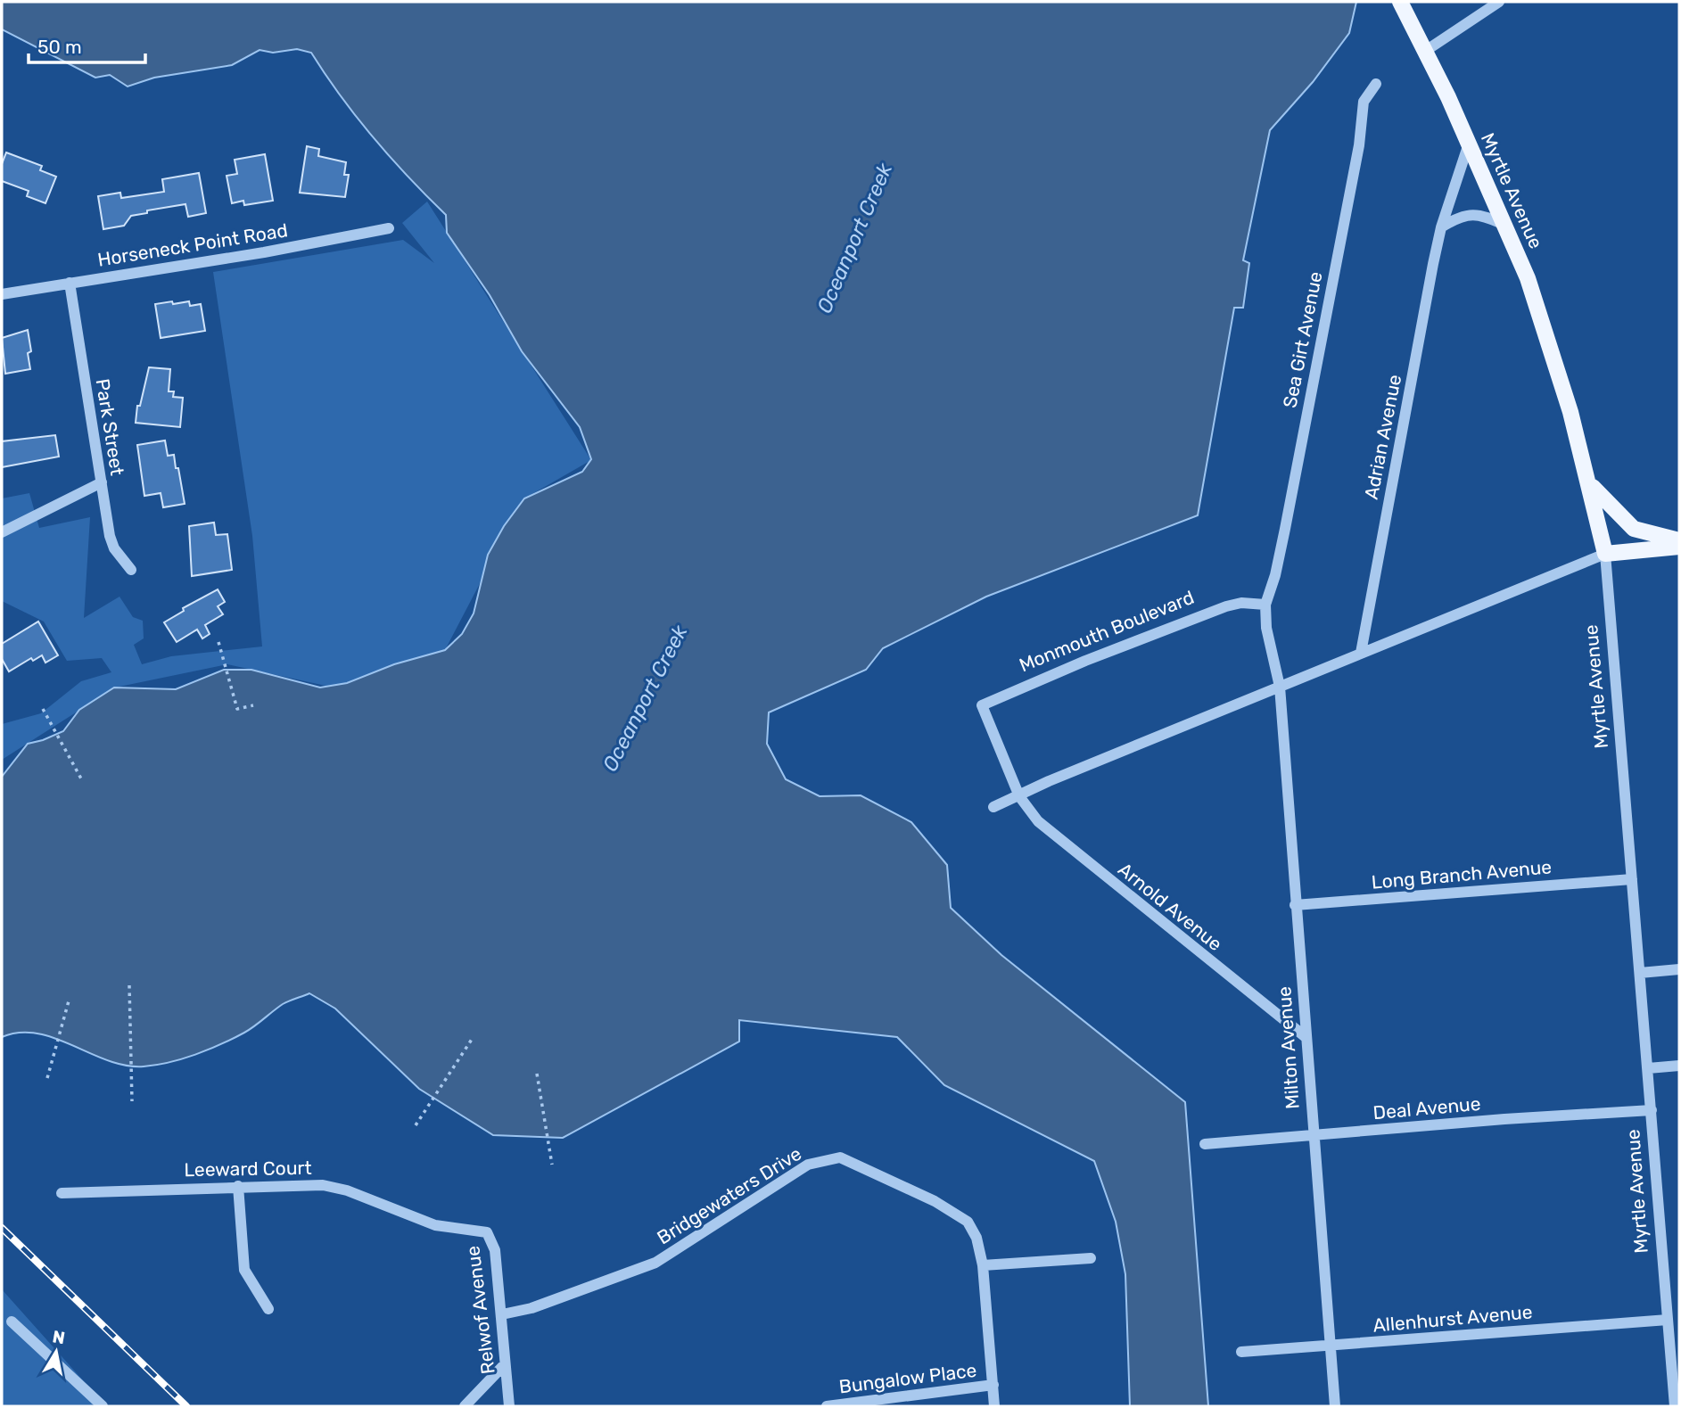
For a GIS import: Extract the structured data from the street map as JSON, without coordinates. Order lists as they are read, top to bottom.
{
  "streets": {
    "main road": ["Myrtle Avenue"],
    "street": [
      "Horseneck Point Road",
      "Sea Girt Avenue",
      "Park Street",
      "Adrian Avenue",
      "Monmouth Boulevard",
      "Long Branch Avenue",
      "Arnold Avenue",
      "Milton Avenue",
      "Deal Avenue",
      "Leeward Court",
      "Bridgewaters Drive",
      "Relwof Avenue",
      "Allenhurst Avenue",
      "Bungalow Place"
    ]
  },
  "crossings": [
    ["Myrtle Avenue", "Adrian Avenue"],
    ["Myrtle Avenue", "Long Branch Avenue"],
    ["Myrtle Avenue", "Deal Avenue"],
    ["Myrtle Avenue", "Allenhurst Avenue"],
    ["Horseneck Point Road", "Park Street"],
    ["Sea Girt Avenue", "Monmouth Boulevard"],
    ["Monmouth Boulevard", "Arnold Avenue"],
    ["Long Branch Avenue", "Milton Avenue"],
    ["Arnold Avenue", "Milton Avenue"],
    ["Milton Avenue", "Deal Avenue"],
    ["Milton Avenue", "Allenhurst Avenue"],
    ["Leeward Court", "Relwof Avenue"],
    ["Bridgewaters Drive", "Relwof Avenue"],
    ["Bridgewaters Drive", "Bungalow Place"]
  ],
  "water": ["Oceanport Creek"],
  "scale_bar": "50 m",
  "north": "top"
}
